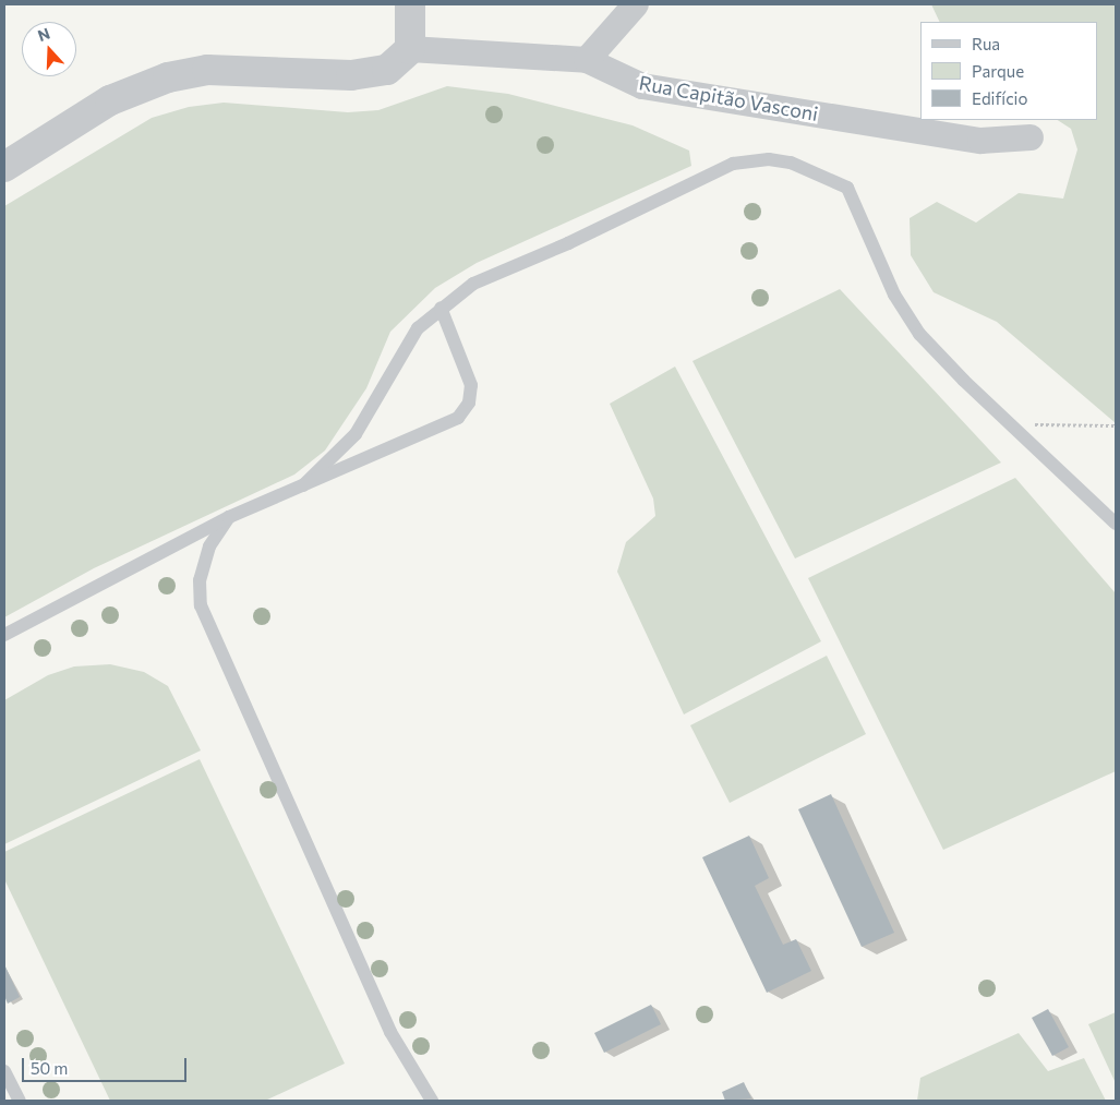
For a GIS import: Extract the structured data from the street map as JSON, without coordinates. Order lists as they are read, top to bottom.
{
  "streets": {
    "street": ["Rua Capitão Vasconi"]
  },
  "legend": ["Rua", "Parque", "Edifício"],
  "scale_bar": "50 m",
  "north": "top"
}
